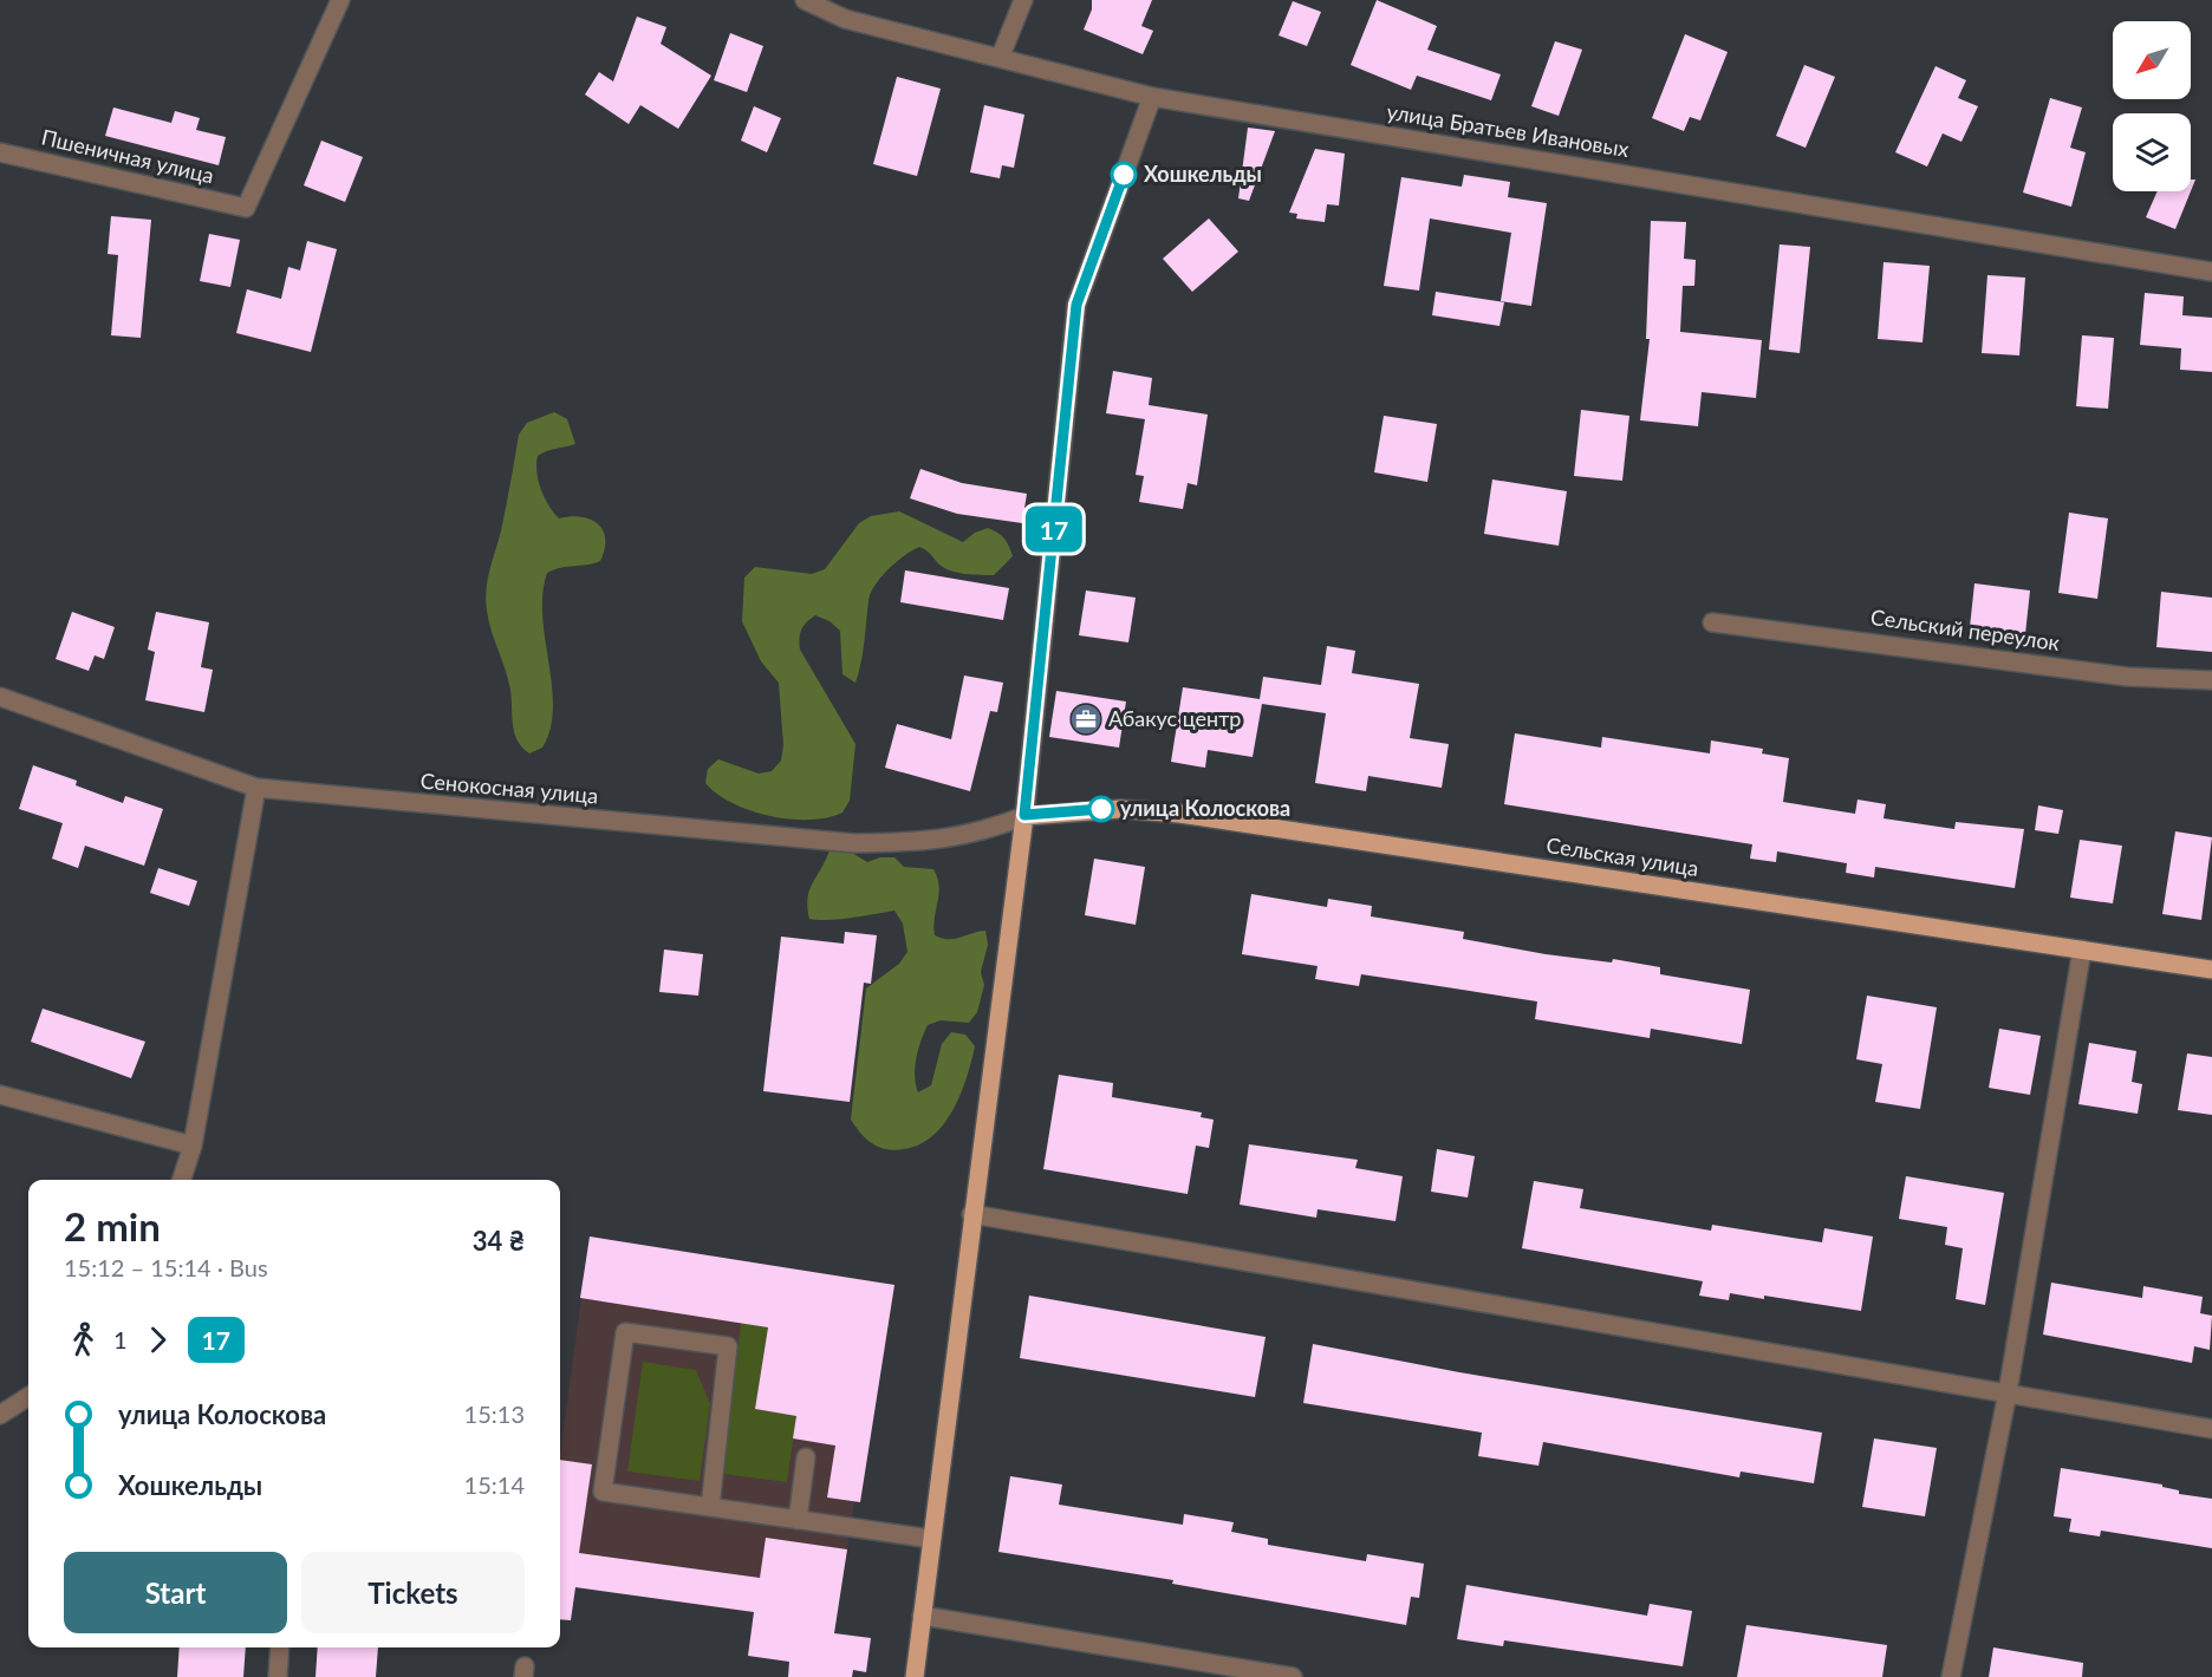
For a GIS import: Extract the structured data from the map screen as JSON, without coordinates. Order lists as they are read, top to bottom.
{
  "streets": {
    "main road": ["Сельская улица"],
    "street": [
      "улица Братьев Ивановых",
      "Пшеничная улица",
      "Сельский переулок",
      "Сенокосная улица"
    ]
  },
  "crossings": [
    ["Сенокосная улица", "Сельская улица"]
  ],
  "places": {
    "other": ["Хошкельды", "улица Колоскова"],
    "office": ["Абакус центр"]
  },
  "lines": ["bus line 17"],
  "north": "bottom left",
  "page": {
    "on_map": "17",
    "heading": ["2 min", "15:12 – 15:14 · Bus", "34 ₴"],
    "legs": ["1", "17"],
    "list": [
      {
        "name": "улица Колоскова",
        "value": "15:13"
      },
      {
        "name": "Хошкельды",
        "value": "15:14"
      }
    ],
    "buttons": ["Start", "Tickets"]
  }
}
